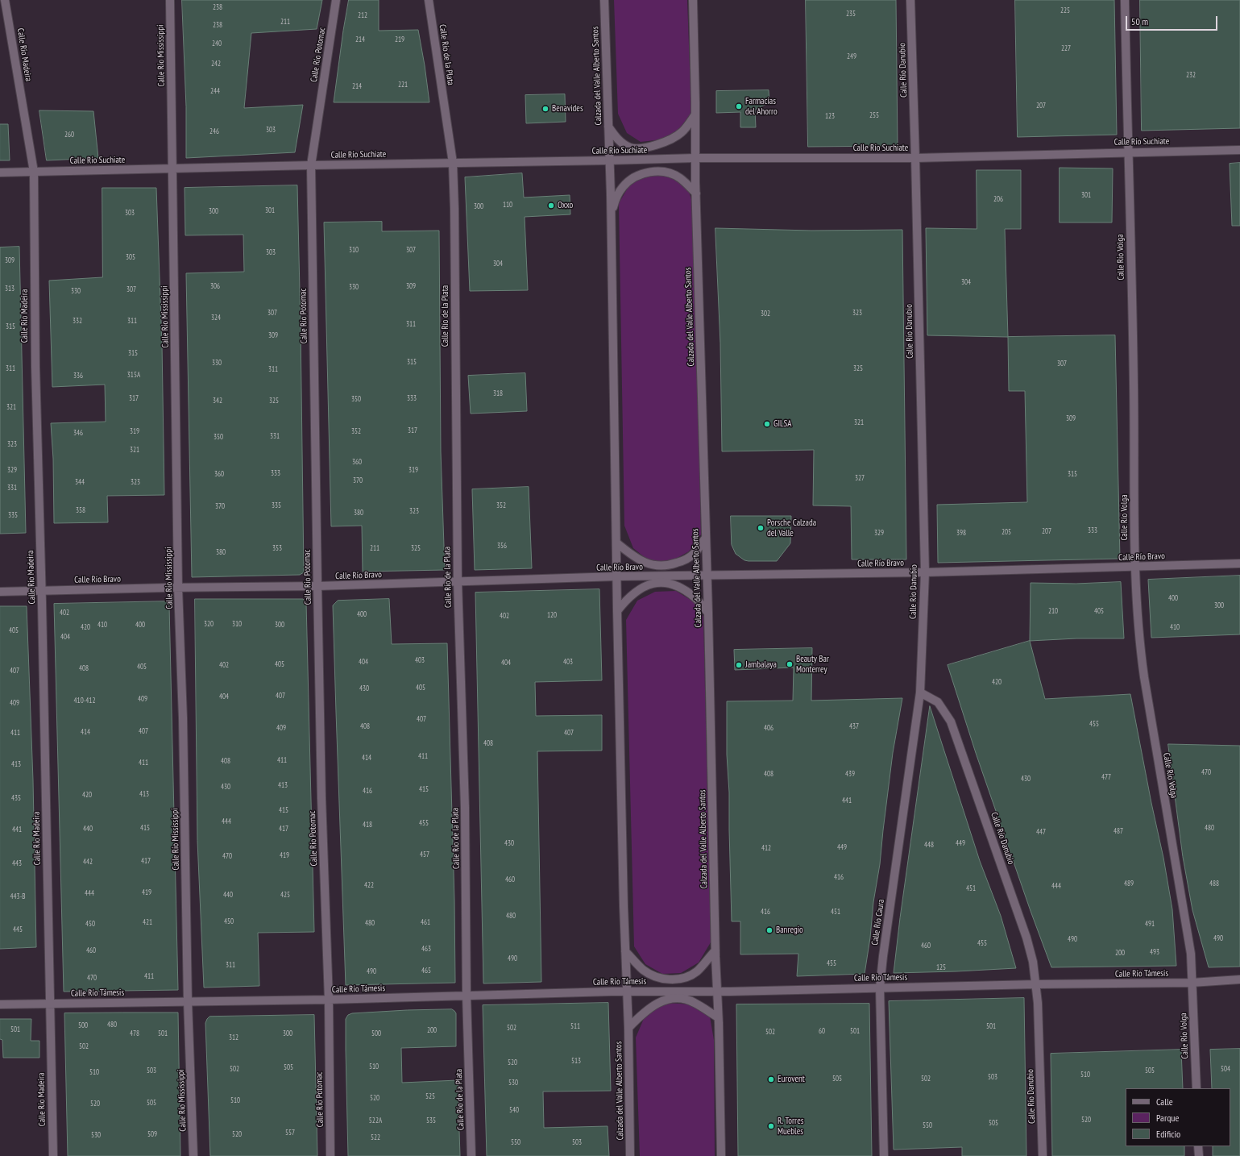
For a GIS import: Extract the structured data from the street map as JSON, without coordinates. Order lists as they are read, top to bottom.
{
  "streets": {
    "street": [
      "Calle Río Madeira",
      "Calle Río Potomac",
      "Calle Río de la Plata",
      "Calle Río Mississippi",
      "Calle Río Danubio",
      "Calzada del Valle Alberto Santos",
      "Calle Río Suchiate",
      "Calle Río Volga",
      "Calle Río Bravo",
      "Calle Río Caura",
      "Calle Río Támesis"
    ]
  },
  "crossings": [
    ["Calle Río Madeira", "Calle Río Suchiate"],
    ["Calle Río Madeira", "Calle Río Bravo"],
    ["Calle Río Madeira", "Calle Río Támesis"],
    ["Calle Río Potomac", "Calle Río Suchiate"],
    ["Calle Río Potomac", "Calle Río Bravo"],
    ["Calle Río Potomac", "Calle Río Támesis"],
    ["Calle Río de la Plata", "Calle Río Suchiate"],
    ["Calle Río de la Plata", "Calle Río Bravo"],
    ["Calle Río de la Plata", "Calle Río Támesis"],
    ["Calle Río Mississippi", "Calle Río Suchiate"],
    ["Calle Río Mississippi", "Calle Río Bravo"],
    ["Calle Río Mississippi", "Calle Río Támesis"],
    ["Calle Río Danubio", "Calle Río Suchiate"],
    ["Calle Río Danubio", "Calle Río Bravo"],
    ["Calle Río Danubio", "Calle Río Caura"],
    ["Calle Río Danubio", "Calle Río Támesis"],
    ["Calzada del Valle Alberto Santos", "Calle Río Suchiate"],
    ["Calzada del Valle Alberto Santos", "Calle Río Bravo"],
    ["Calzada del Valle Alberto Santos", "Calle Río Támesis"],
    ["Calle Río Suchiate", "Calle Río Volga"],
    ["Calle Río Volga", "Calle Río Bravo"],
    ["Calle Río Volga", "Calle Río Támesis"],
    ["Calle Río Caura", "Calle Río Támesis"]
  ],
  "places": [
    "Farmacias del Ahorro",
    "Benavides",
    "Oxxo",
    "GILSA",
    "Porsche Calzada del Valle",
    "Beauty Bar Monterrey",
    "Jambalaya",
    "Banregio",
    "Eurovent",
    "R. Torres Muebles"
  ],
  "house_numbers": [
    "238",
    "225",
    "235",
    "212",
    "211",
    "238",
    "214",
    "219",
    "240",
    "227",
    "249",
    "242",
    "232",
    "221",
    "214",
    "244",
    "207",
    "255",
    "123",
    "303",
    "246",
    "260",
    "301",
    "206",
    "110",
    "300",
    "301",
    "300",
    "303",
    "310",
    "307",
    "303",
    "305",
    "309",
    "304",
    "304",
    "306",
    "309",
    "330",
    "313",
    "307",
    "330",
    "307",
    "323",
    "302",
    "324",
    "332",
    "311",
    "311",
    "315",
    "309",
    "315",
    "315",
    "330",
    "307",
    "311",
    "325",
    "311",
    "315A",
    "336",
    "318",
    "317",
    "333",
    "350",
    "342",
    "325",
    "321",
    "309",
    "321",
    "317",
    "319",
    "352",
    "346",
    "331",
    "350",
    "323",
    "321",
    "360",
    "329",
    "319",
    "333",
    "360",
    "315",
    "327",
    "370",
    "344",
    "323",
    "331",
    "335",
    "352",
    "370",
    "358",
    "323",
    "380",
    "335",
    "333",
    "207",
    "205",
    "329",
    "398",
    "356",
    "353",
    "211",
    "325",
    "380",
    "400",
    "300",
    "210",
    "405",
    "402",
    "400",
    "120",
    "402",
    "320",
    "310",
    "410",
    "400",
    "300",
    "420",
    "410",
    "405",
    "404",
    "403",
    "404",
    "403",
    "404",
    "405",
    "402",
    "405",
    "408",
    "407",
    "420",
    "405",
    "430",
    "407",
    "404",
    "409",
    "410-412",
    "409",
    "407",
    "455",
    "408",
    "437",
    "409",
    "406",
    "407",
    "414",
    "411",
    "407",
    "408",
    "411",
    "414",
    "411",
    "408",
    "411",
    "413",
    "470",
    "408",
    "439",
    "477",
    "430",
    "413",
    "430",
    "415",
    "416",
    "413",
    "420",
    "435",
    "441",
    "415",
    "444",
    "455",
    "418",
    "415",
    "480",
    "440",
    "417",
    "441",
    "487",
    "447",
    "430",
    "449",
    "448",
    "449",
    "412",
    "457",
    "419",
    "470",
    "417",
    "442",
    "443",
    "416",
    "460",
    "489",
    "488",
    "422",
    "444",
    "451",
    "419",
    "444",
    "440",
    "425",
    "443-B",
    "416",
    "451",
    "480",
    "450",
    "421",
    "461",
    "480",
    "450",
    "491",
    "445",
    "490",
    "490",
    "455",
    "460",
    "463",
    "460",
    "493",
    "200",
    "490",
    "455",
    "311",
    "125",
    "465",
    "490",
    "411",
    "470",
    "480",
    "500",
    "511",
    "501",
    "502",
    "501",
    "200",
    "60",
    "501",
    "502",
    "478",
    "501",
    "300",
    "500",
    "312",
    "502",
    "513",
    "520",
    "510",
    "505",
    "502",
    "504",
    "503",
    "505",
    "510",
    "510",
    "503",
    "505",
    "502",
    "530",
    "525",
    "520",
    "510",
    "505",
    "520",
    "540",
    "520",
    "522A",
    "535",
    "505",
    "550",
    "557",
    "509",
    "520",
    "530",
    "522",
    "550",
    "503"
  ],
  "legend": ["Calle", "Parque", "Edificio"],
  "scale_bar": "50 m"
}
